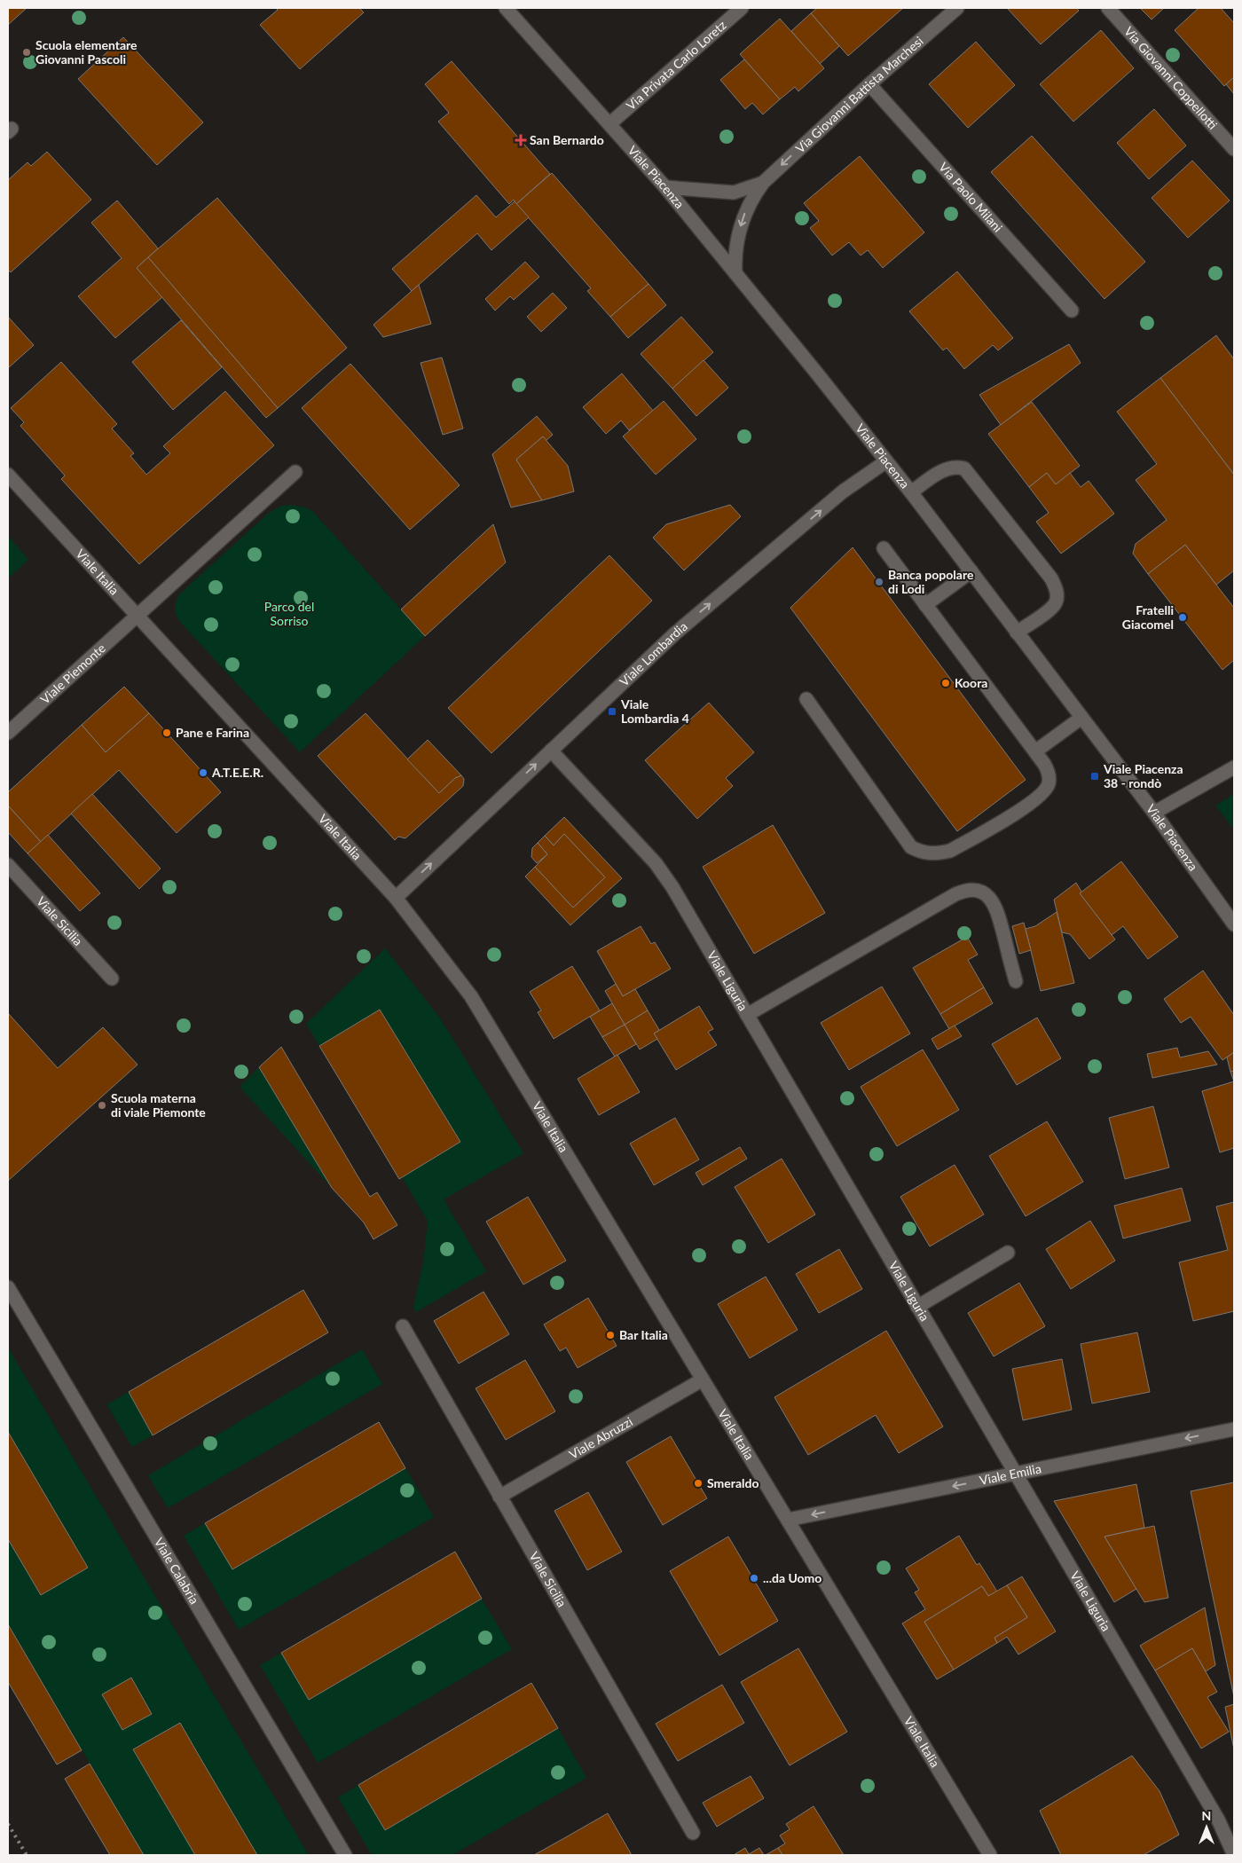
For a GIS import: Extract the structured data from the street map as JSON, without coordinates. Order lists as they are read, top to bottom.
{
  "streets": {
    "street": [
      "Via Privata Carlo Loretz",
      "Via Giovanni Coppellotti",
      "Via Giovanni Battista Marchesi",
      "Viale Piacenza",
      "Via Paolo Milani",
      "Viale Italia",
      "Viale Lombardia",
      "Viale Piemonte",
      "Viale Sicilia",
      "Viale Liguria",
      "Viale Abruzzi",
      "Viale Emilia",
      "Viale Calabria"
    ]
  },
  "crossings": [
    ["Via Privata Carlo Loretz", "Viale Piacenza"],
    ["Via Giovanni Battista Marchesi", "Viale Piacenza"],
    ["Via Giovanni Battista Marchesi", "Via Paolo Milani"],
    ["Viale Piacenza", "Viale Lombardia"],
    ["Viale Italia", "Viale Lombardia"],
    ["Viale Italia", "Viale Piemonte"],
    ["Viale Italia", "Viale Abruzzi"],
    ["Viale Italia", "Viale Emilia"],
    ["Viale Lombardia", "Viale Liguria"],
    ["Viale Sicilia", "Viale Abruzzi"],
    ["Viale Liguria", "Viale Emilia"]
  ],
  "one_way": ["Via Giovanni Battista Marchesi", "Viale Lombardia", "Viale Emilia"],
  "parks": ["Parco del Sorriso"],
  "places": {
    "other": [
      "Scuola elementare Giovanni Pascoli",
      "Banca popolare di Lodi",
      "Fratelli Giacomel",
      "Koora",
      "Pane e Farina",
      "A.T.E.E.R.",
      "Scuola materna di viale Piemonte",
      "Bar Italia",
      "Smeraldo",
      "...da Uomo"
    ],
    "health": ["San Bernardo"],
    "transit": ["Viale Lombardia 4", "Viale Piacenza 38 - rondò"]
  },
  "north": "top"
}
